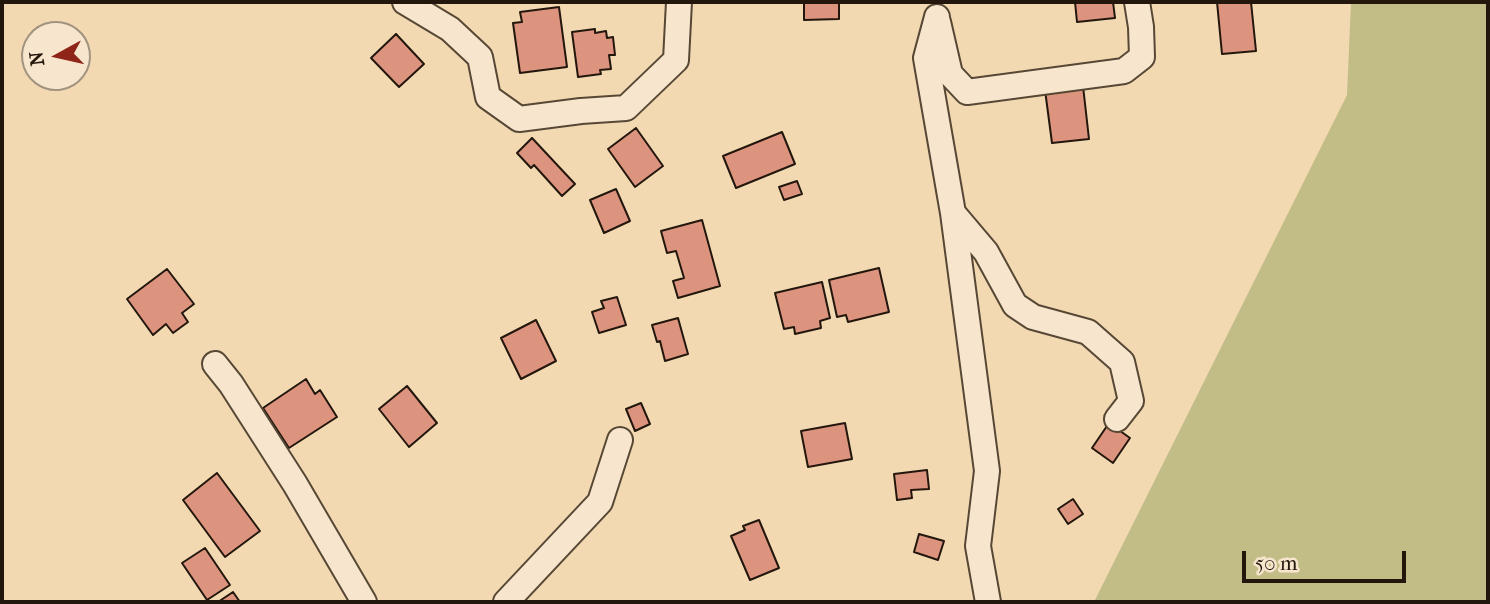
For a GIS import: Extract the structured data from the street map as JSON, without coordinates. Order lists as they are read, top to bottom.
{
  "scale_bar": "50 m",
  "north": "left"
}
